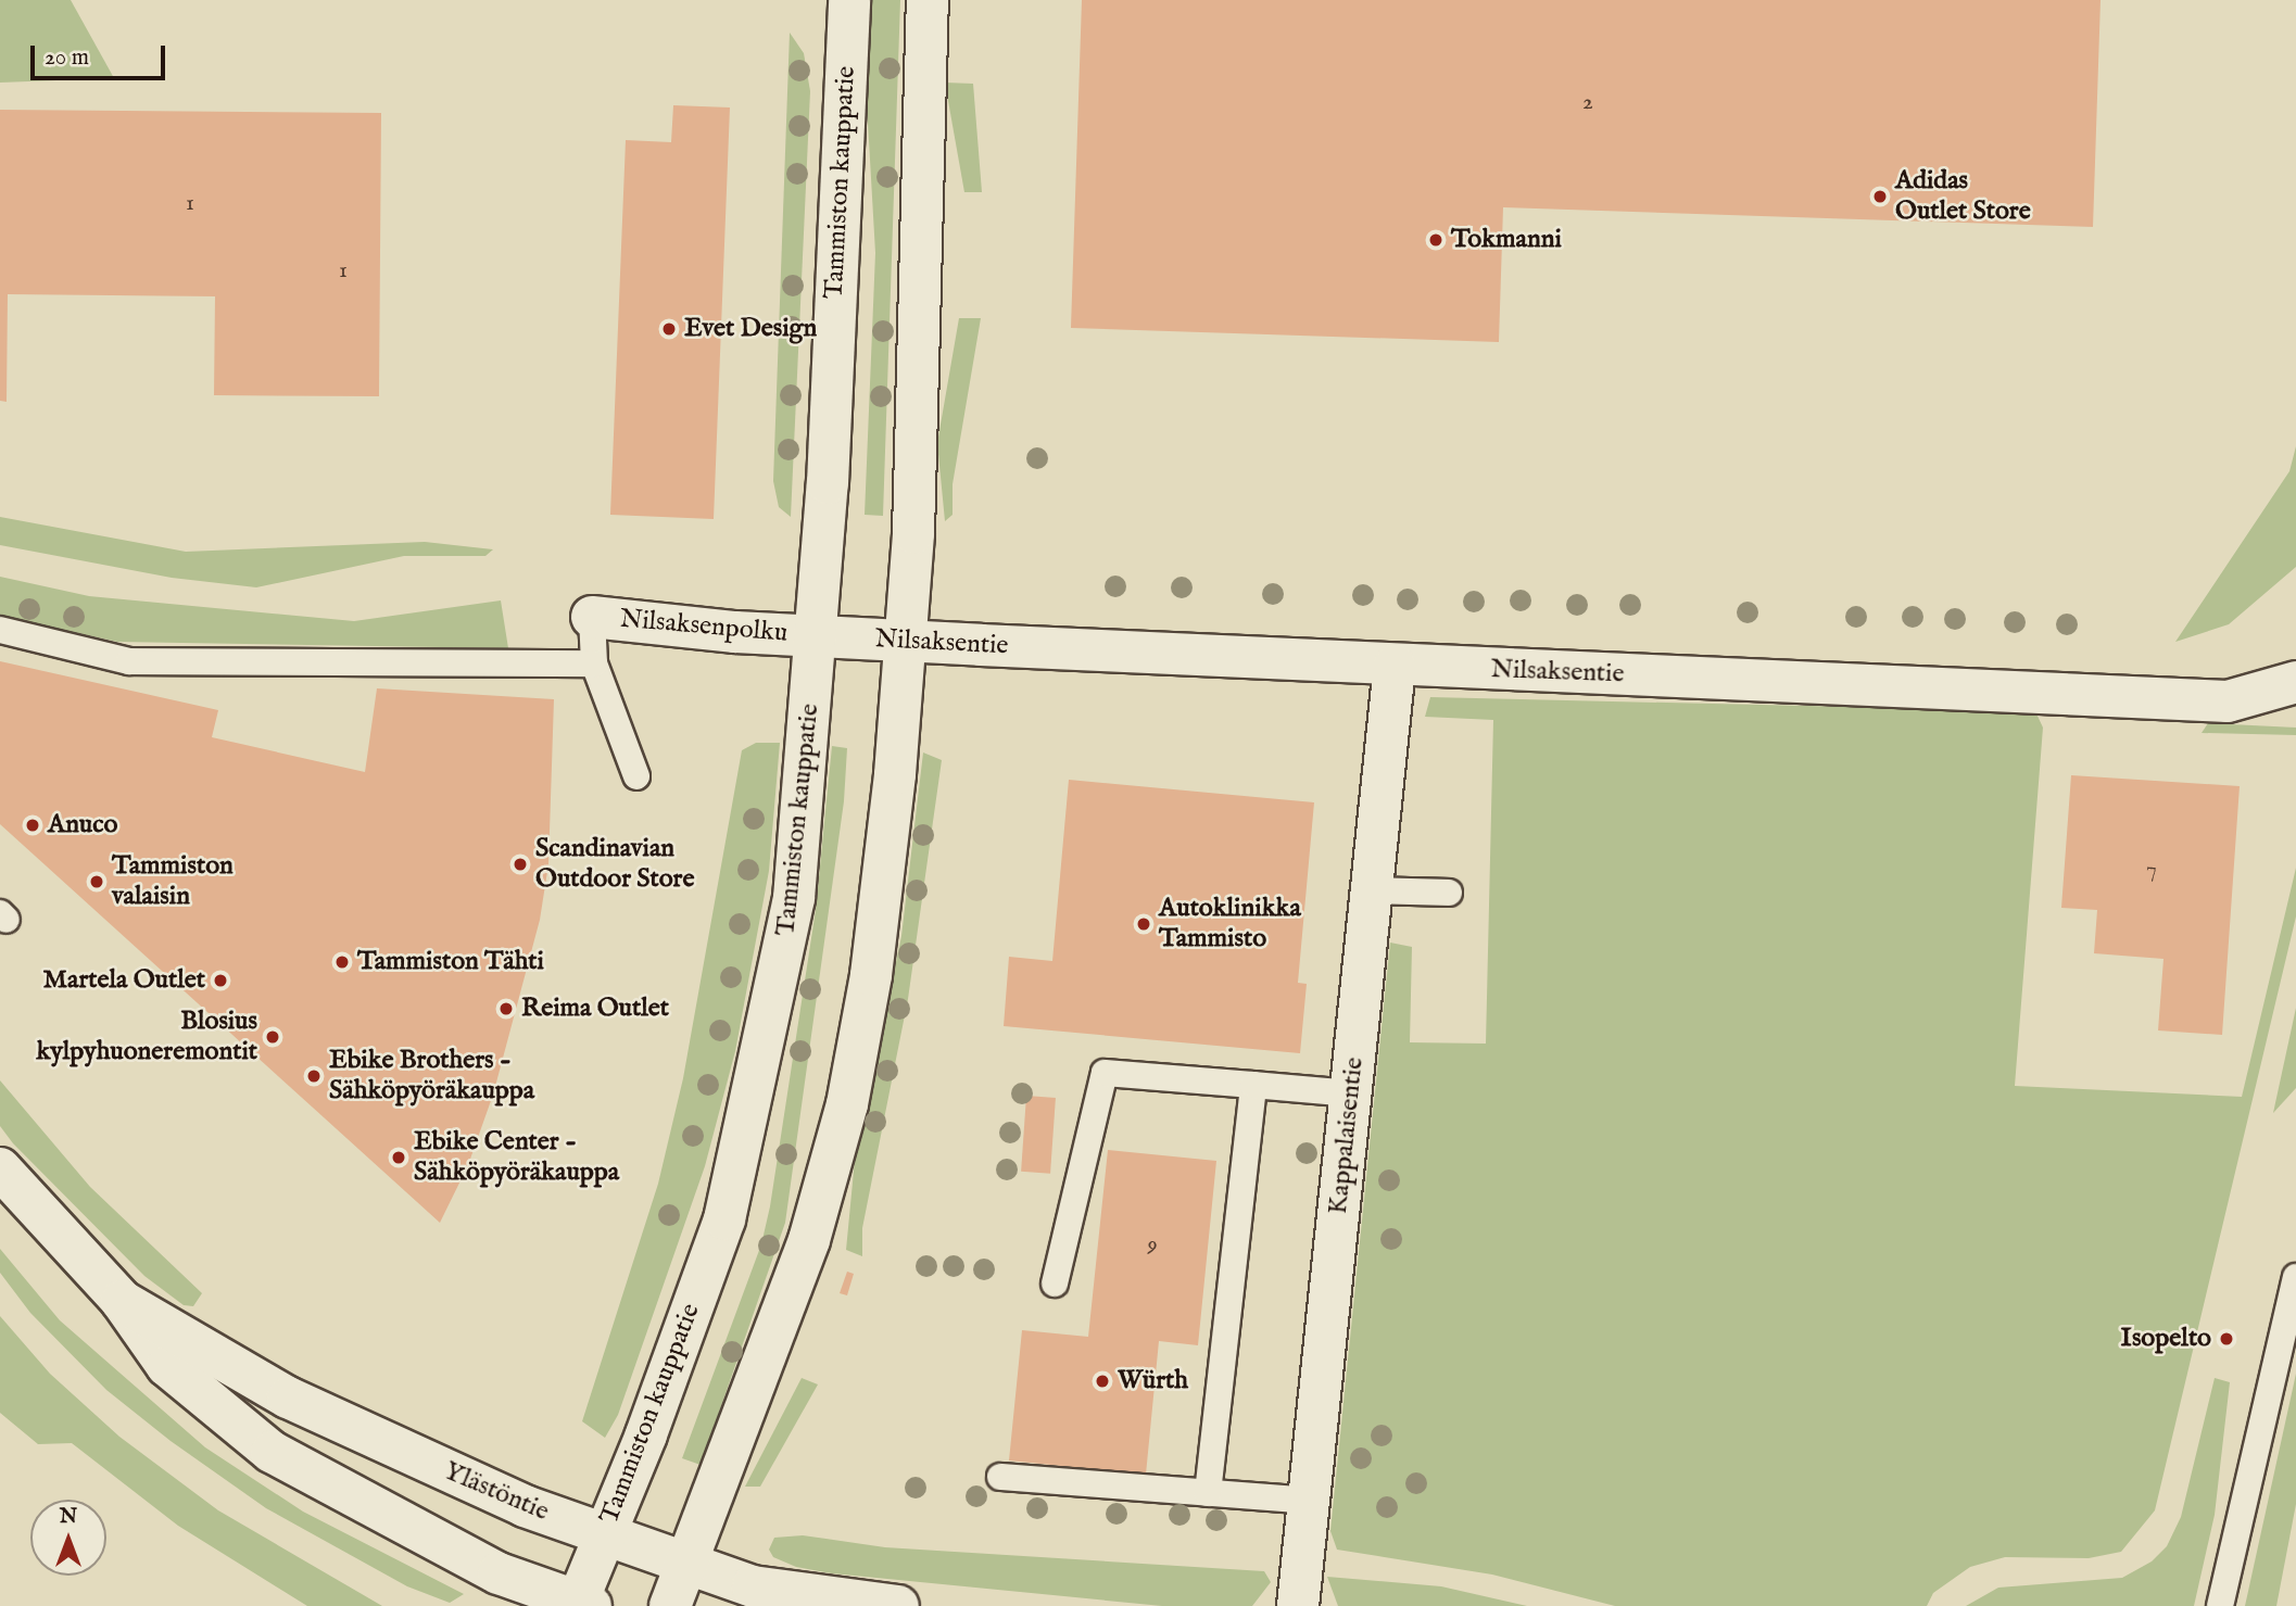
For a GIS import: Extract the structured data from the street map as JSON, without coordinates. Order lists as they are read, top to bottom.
{
  "streets": {
    "street": [
      "Tammiston kauppatie",
      "Nilsaksenpolku",
      "Nilsaksentie",
      "Kappalaisentie",
      "Ylästöntie"
    ]
  },
  "crossings": [
    ["Tammiston kauppatie", "Nilsaksenpolku"],
    ["Tammiston kauppatie", "Nilsaksentie"],
    ["Tammiston kauppatie", "Ylästöntie"],
    ["Nilsaksenpolku", "Nilsaksentie"],
    ["Nilsaksentie", "Kappalaisentie"]
  ],
  "places": [
    "Adidas Outlet Store",
    "Tokmanni",
    "Evet Design",
    "Anuco",
    "Scandinavian Outdoor Store",
    "Tammiston valaisin",
    "Autoklinikka Tammisto",
    "Tammiston Tähti",
    "Martela Outlet",
    "Reima Outlet",
    "Blosius kylpyhuoneremontit",
    "Ebike Brothers - Sähköpyöräkauppa",
    "Ebike Center - Sähköpyöräkauppa",
    "Isopelto",
    "Würth"
  ],
  "house_numbers": [
    "2",
    "1",
    "1",
    "7",
    "9"
  ],
  "scale_bar": "20 m",
  "north": "top"
}
